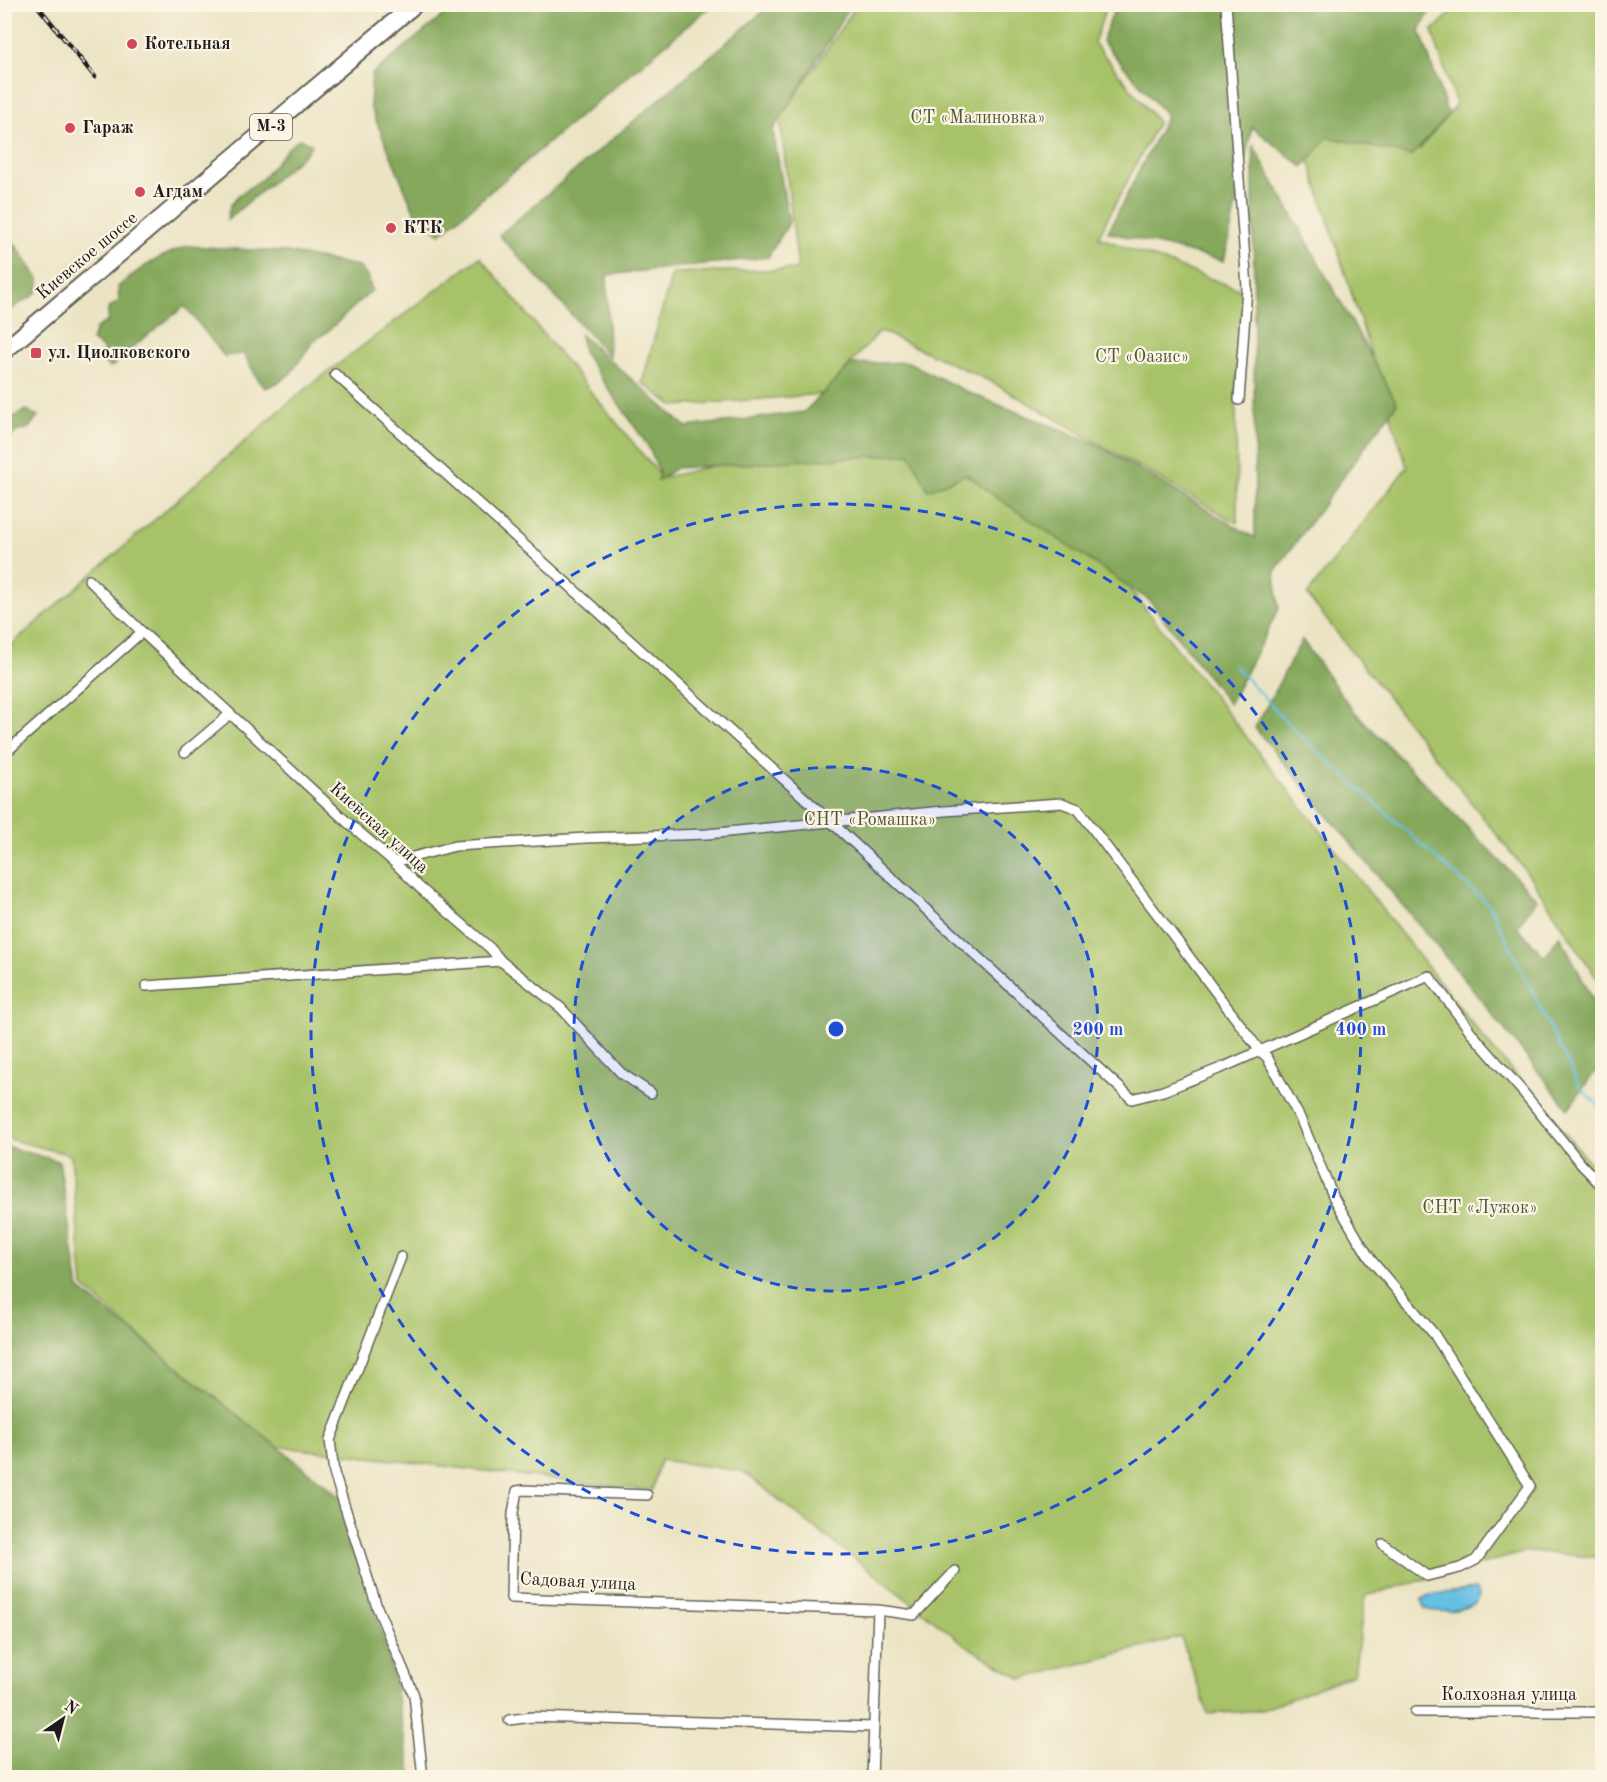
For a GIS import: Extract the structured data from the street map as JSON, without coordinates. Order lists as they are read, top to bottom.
{
  "streets": {
    "highway": ["М-3", "Киевское шоссе"],
    "street": ["Киевская улица", "Садовая улица", "Колхозная улица"]
  },
  "parks": [
    "СТ «Малиновка»",
    "СТ «Оазис»",
    "СНТ «Ромашка»",
    "СНТ «Лужок»"
  ],
  "places": {
    "other": [
      "Котельная",
      "Гараж",
      "Агдам",
      "КТК"
    ],
    "transit": ["ул. Циолковского"]
  },
  "north": "top right",
  "rings": ["200 m", "400 m"]
}
